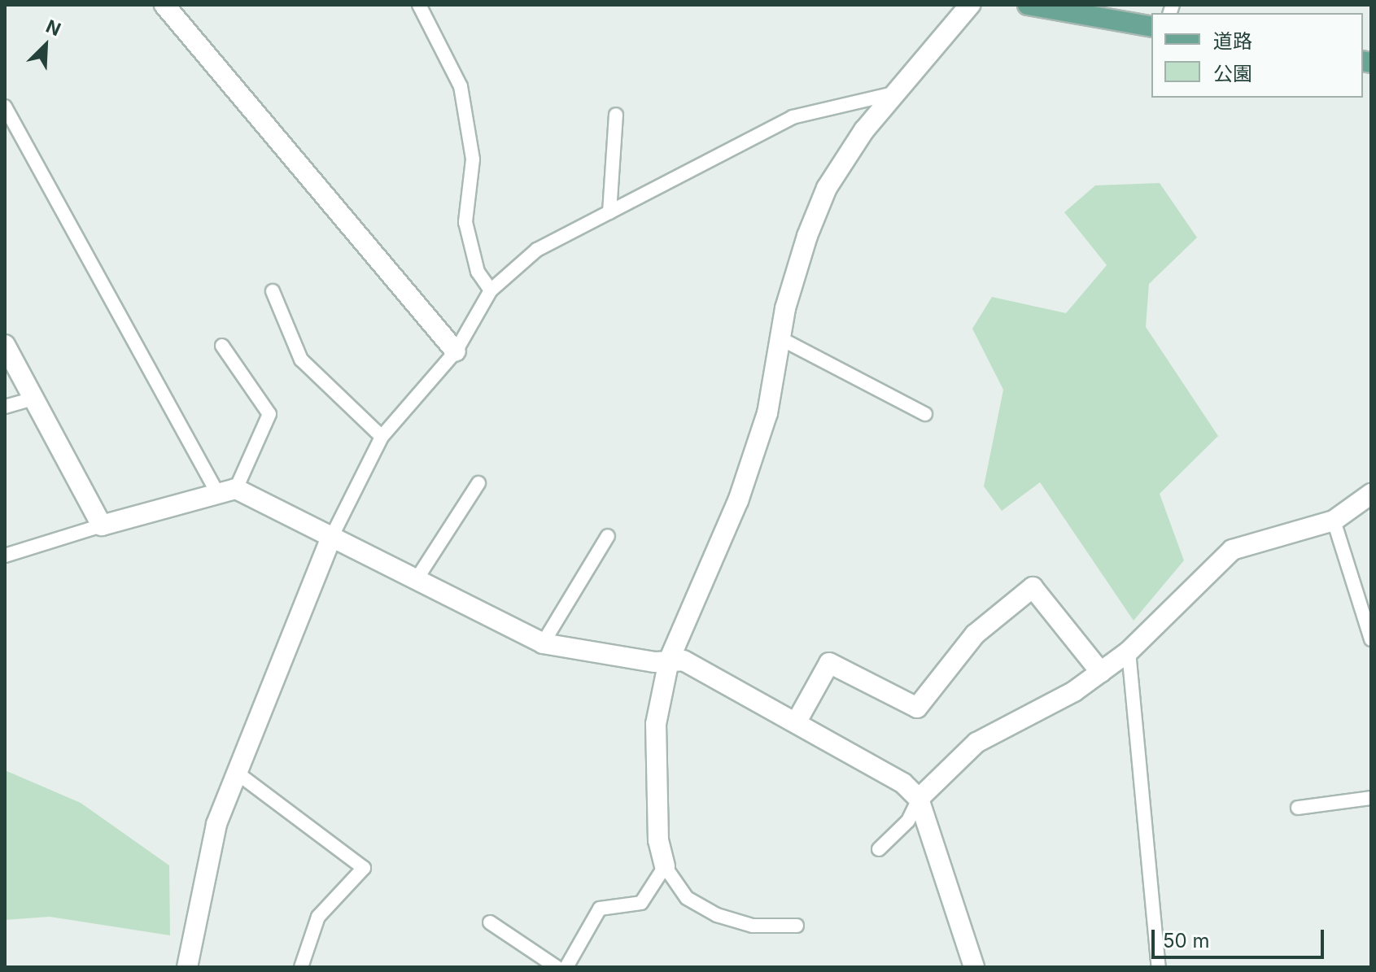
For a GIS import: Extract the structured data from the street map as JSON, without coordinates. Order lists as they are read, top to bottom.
{
  "legend": ["道路", "公園"],
  "scale_bar": "50 m",
  "north": "top right"
}
